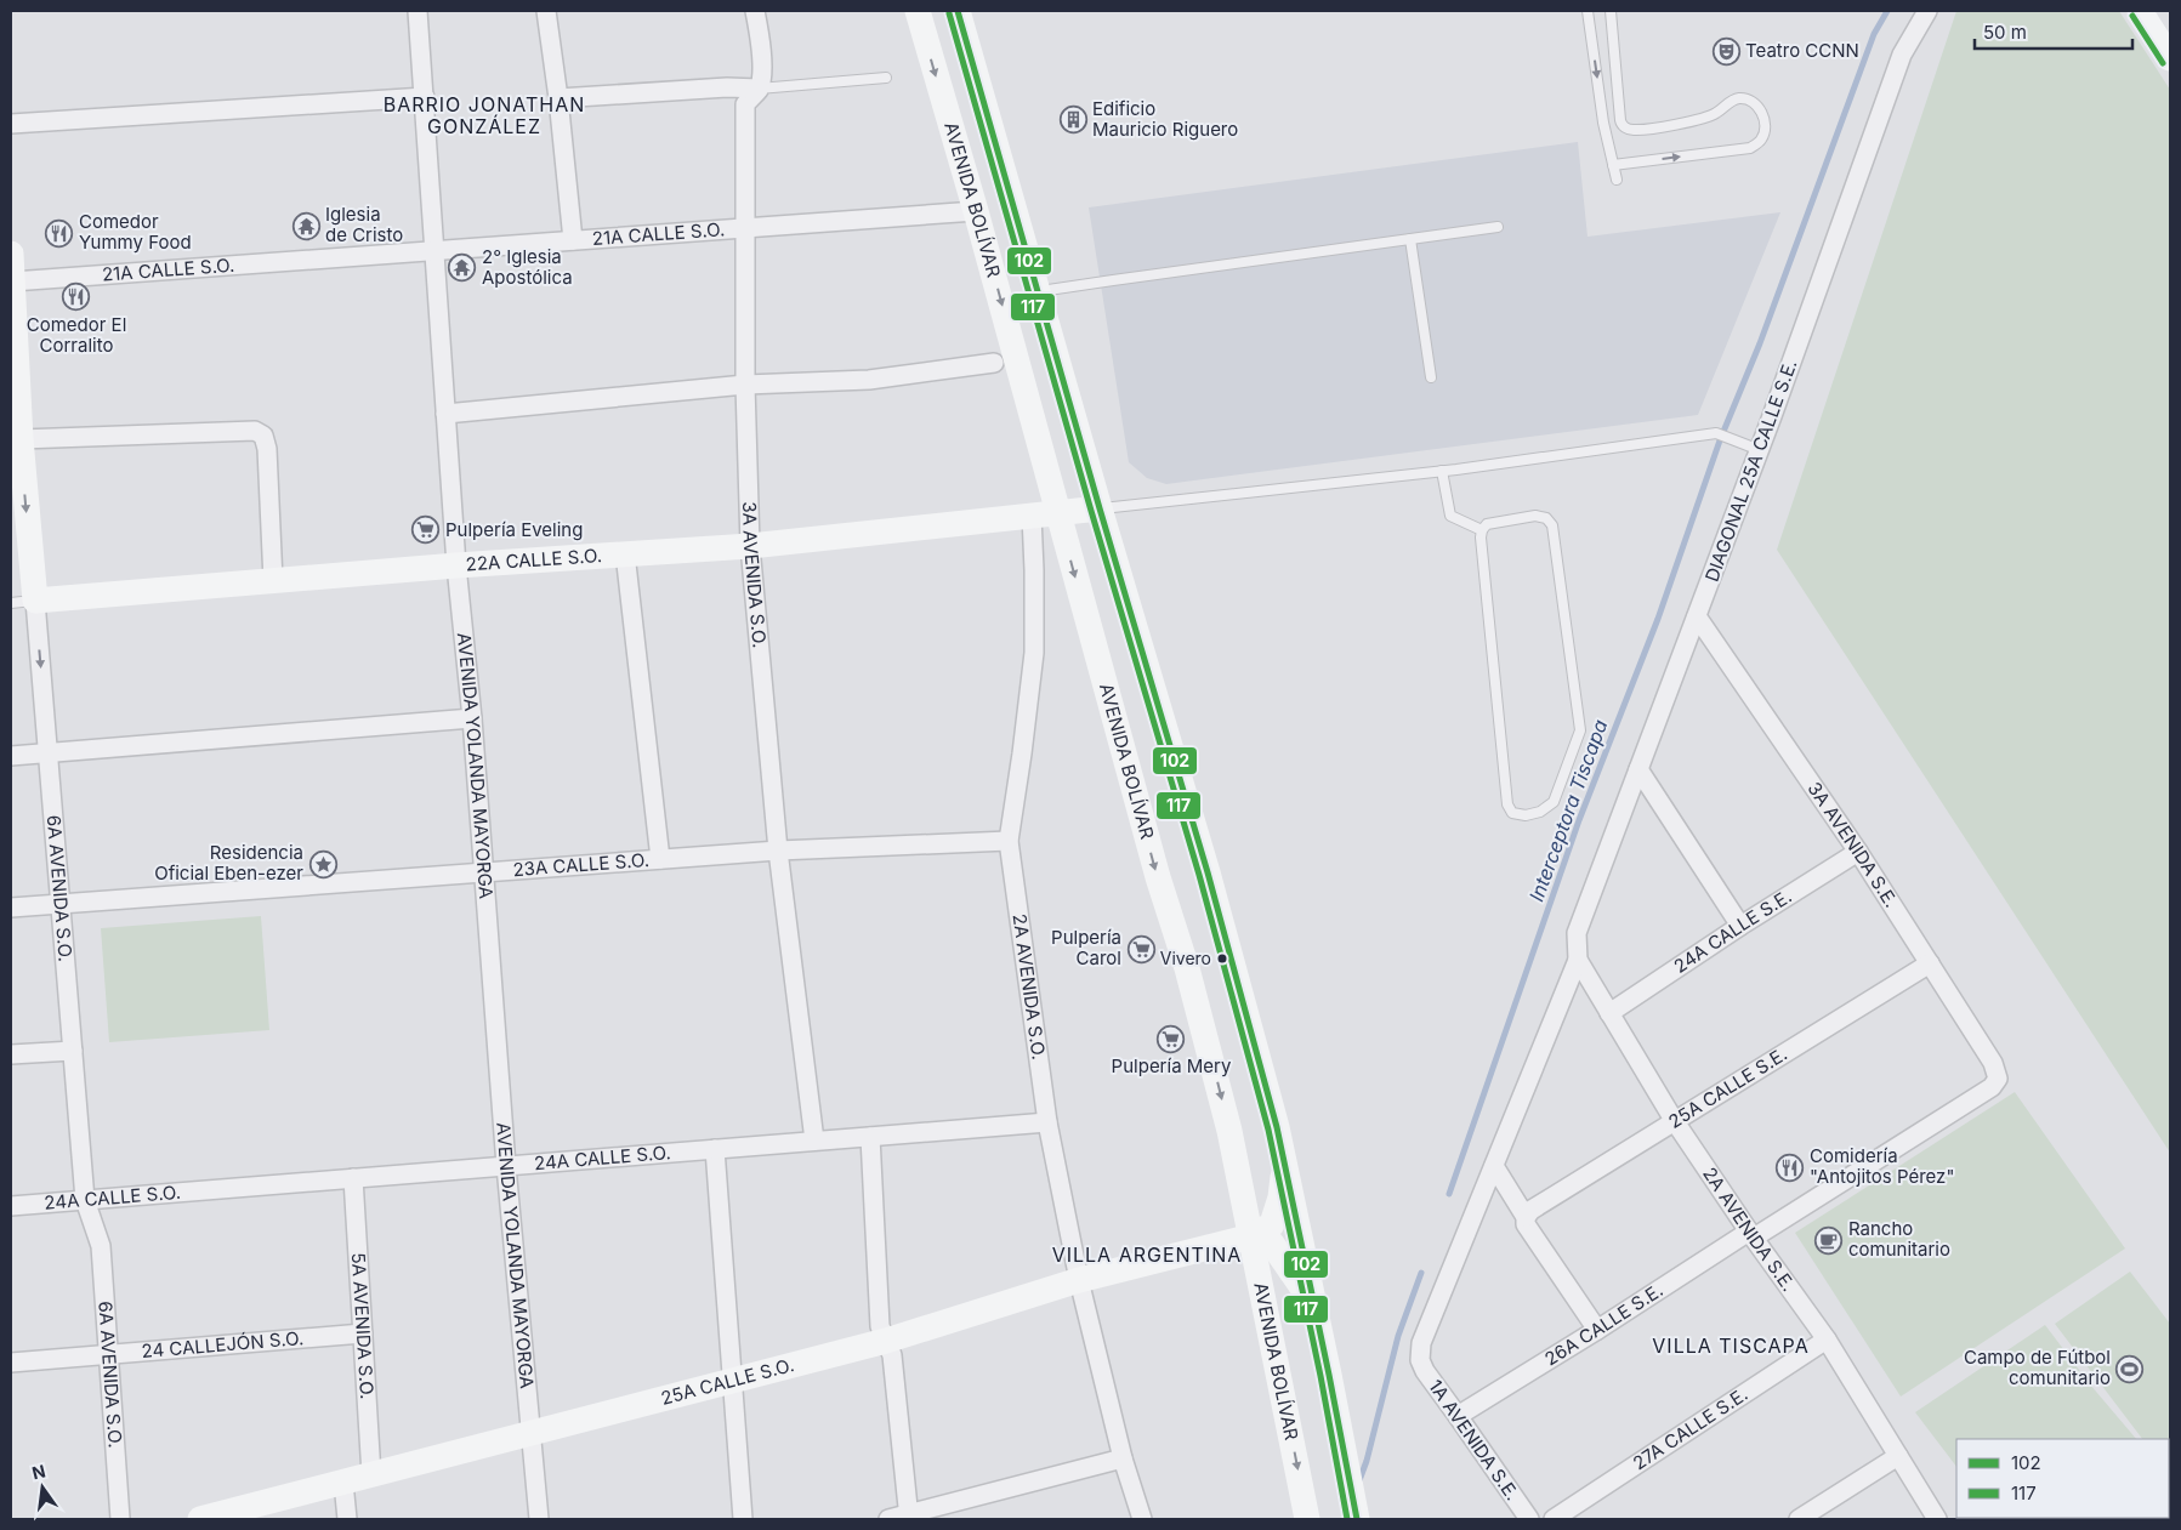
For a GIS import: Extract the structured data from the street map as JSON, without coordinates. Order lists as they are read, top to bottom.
{
  "streets": {
    "main road": [
      "AVENIDA BOLÍVAR",
      "22A CALLE S.O.",
      "6A AVENIDA S.O.",
      "25A CALLE S.O."
    ],
    "street": [
      "21A CALLE S.O.",
      "DIAGONAL 25A CALLE S.E.",
      "3A AVENIDA S.O.",
      "AVENIDA YOLANDA MAYORGA",
      "3A AVENIDA S.E.",
      "23A CALLE S.O.",
      "24A CALLE S.E.",
      "2A AVENIDA S.O.",
      "25A CALLE S.E.",
      "24A CALLE S.O.",
      "2A AVENIDA S.E.",
      "26A CALLE S.E.",
      "5A AVENIDA S.O.",
      "24 CALLEJÓN S.O.",
      "27A CALLE S.E.",
      "1A AVENIDA S.E."
    ]
  },
  "crossings": [
    ["AVENIDA BOLÍVAR", "21A CALLE S.O."],
    ["AVENIDA BOLÍVAR", "25A CALLE S.O."],
    ["21A CALLE S.O.", "3A AVENIDA S.O."],
    ["21A CALLE S.O.", "AVENIDA YOLANDA MAYORGA"],
    ["21A CALLE S.O.", "6A AVENIDA S.O."],
    ["DIAGONAL 25A CALLE S.E.", "3A AVENIDA S.E."],
    ["DIAGONAL 25A CALLE S.E.", "2A AVENIDA S.E."],
    ["22A CALLE S.O.", "3A AVENIDA S.O."],
    ["22A CALLE S.O.", "AVENIDA YOLANDA MAYORGA"],
    ["22A CALLE S.O.", "6A AVENIDA S.O."],
    ["22A CALLE S.O.", "2A AVENIDA S.O."],
    ["3A AVENIDA S.O.", "23A CALLE S.O."],
    ["3A AVENIDA S.O.", "24A CALLE S.O."],
    ["AVENIDA YOLANDA MAYORGA", "23A CALLE S.O."],
    ["AVENIDA YOLANDA MAYORGA", "24A CALLE S.O."],
    ["AVENIDA YOLANDA MAYORGA", "25A CALLE S.O."],
    ["3A AVENIDA S.E.", "24A CALLE S.E."],
    ["3A AVENIDA S.E.", "25A CALLE S.E."],
    ["3A AVENIDA S.E.", "26A CALLE S.E."],
    ["23A CALLE S.O.", "6A AVENIDA S.O."],
    ["23A CALLE S.O.", "2A AVENIDA S.O."],
    ["6A AVENIDA S.O.", "24A CALLE S.O."],
    ["6A AVENIDA S.O.", "24 CALLEJÓN S.O."],
    ["24A CALLE S.E.", "2A AVENIDA S.E."],
    ["2A AVENIDA S.O.", "24A CALLE S.O."],
    ["2A AVENIDA S.O.", "25A CALLE S.O."],
    ["25A CALLE S.E.", "2A AVENIDA S.E."],
    ["24A CALLE S.O.", "5A AVENIDA S.O."],
    ["2A AVENIDA S.E.", "26A CALLE S.E."],
    ["2A AVENIDA S.E.", "27A CALLE S.E."],
    ["26A CALLE S.E.", "1A AVENIDA S.E."],
    ["5A AVENIDA S.O.", "24 CALLEJÓN S.O."],
    ["5A AVENIDA S.O.", "25A CALLE S.O."]
  ],
  "districts": ["BARRIO JONATHAN GONZÁLEZ", "VILLA ARGENTINA", "VILLA TISCAPA"],
  "water": ["Interceptora Tiscapa"],
  "places": {
    "theatre": ["Teatro CCNN"],
    "building": ["Edificio Mauricio Riguero"],
    "temple": ["Iglesia de Cristo", "2° Iglesia Apostólica"],
    "restaurant": ["Comedor Yummy Food", "Comedor El Corralito", "Comidería \"Antojitos Pérez\""],
    "supermarket": ["Pulpería Eveling", "Pulpería Carol", "Pulpería Mery"],
    "place": ["Residencia Oficial Eben-ezer"],
    "other": ["Vivero"],
    "cafe": ["Rancho comunitario"],
    "sports": ["Campo de Fútbol comunitario"]
  },
  "lines": ["transit line 102", "transit line 117"],
  "legend": ["102", "117"],
  "scale_bar": "50 m",
  "north": "top"
}
